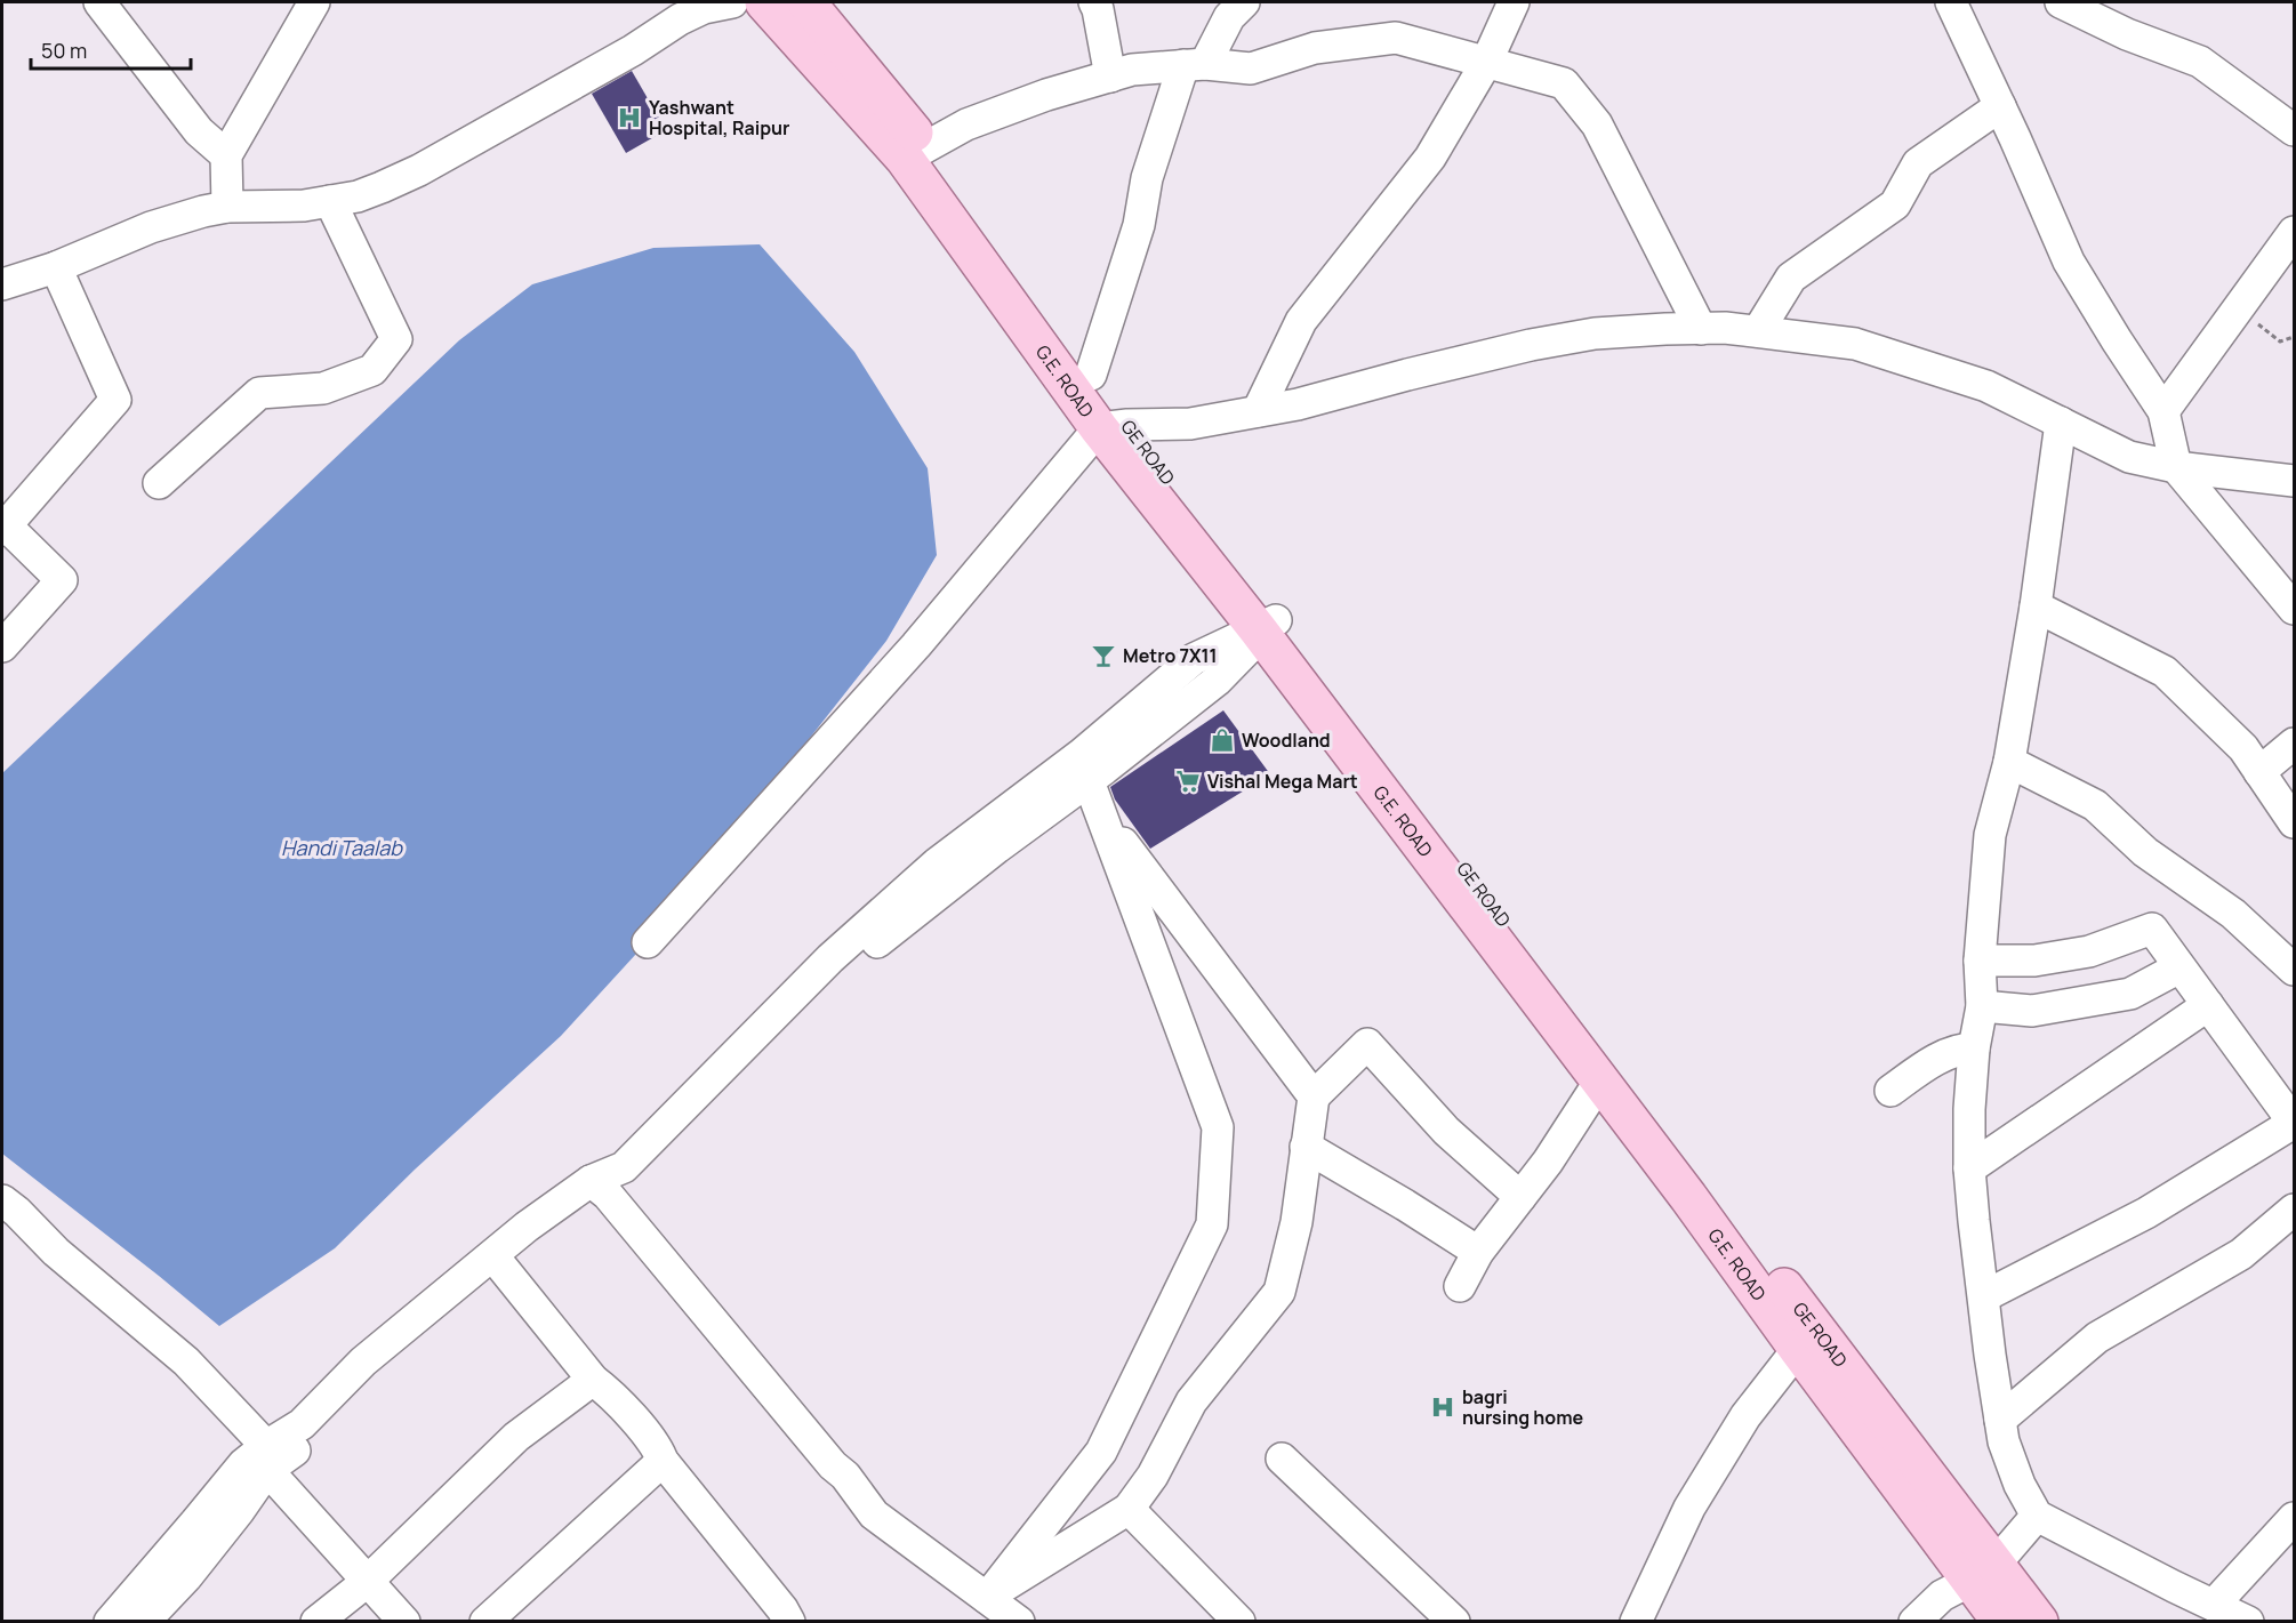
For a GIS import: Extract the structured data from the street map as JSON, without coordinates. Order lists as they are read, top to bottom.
{
  "streets": {
    "main road": ["G.E. ROAD", "GE ROAD"]
  },
  "crossings": [
    ["G.E. ROAD", "GE ROAD"]
  ],
  "water": ["Handi Taalab"],
  "places": {
    "hospital": ["Yashwant Hospital, Raipur", "bagri nursing home"],
    "bar": ["Metro 7X11"],
    "shop": ["Woodland"],
    "supermarket": ["Vishal Mega Mart"]
  },
  "scale_bar": "50 m"
}
